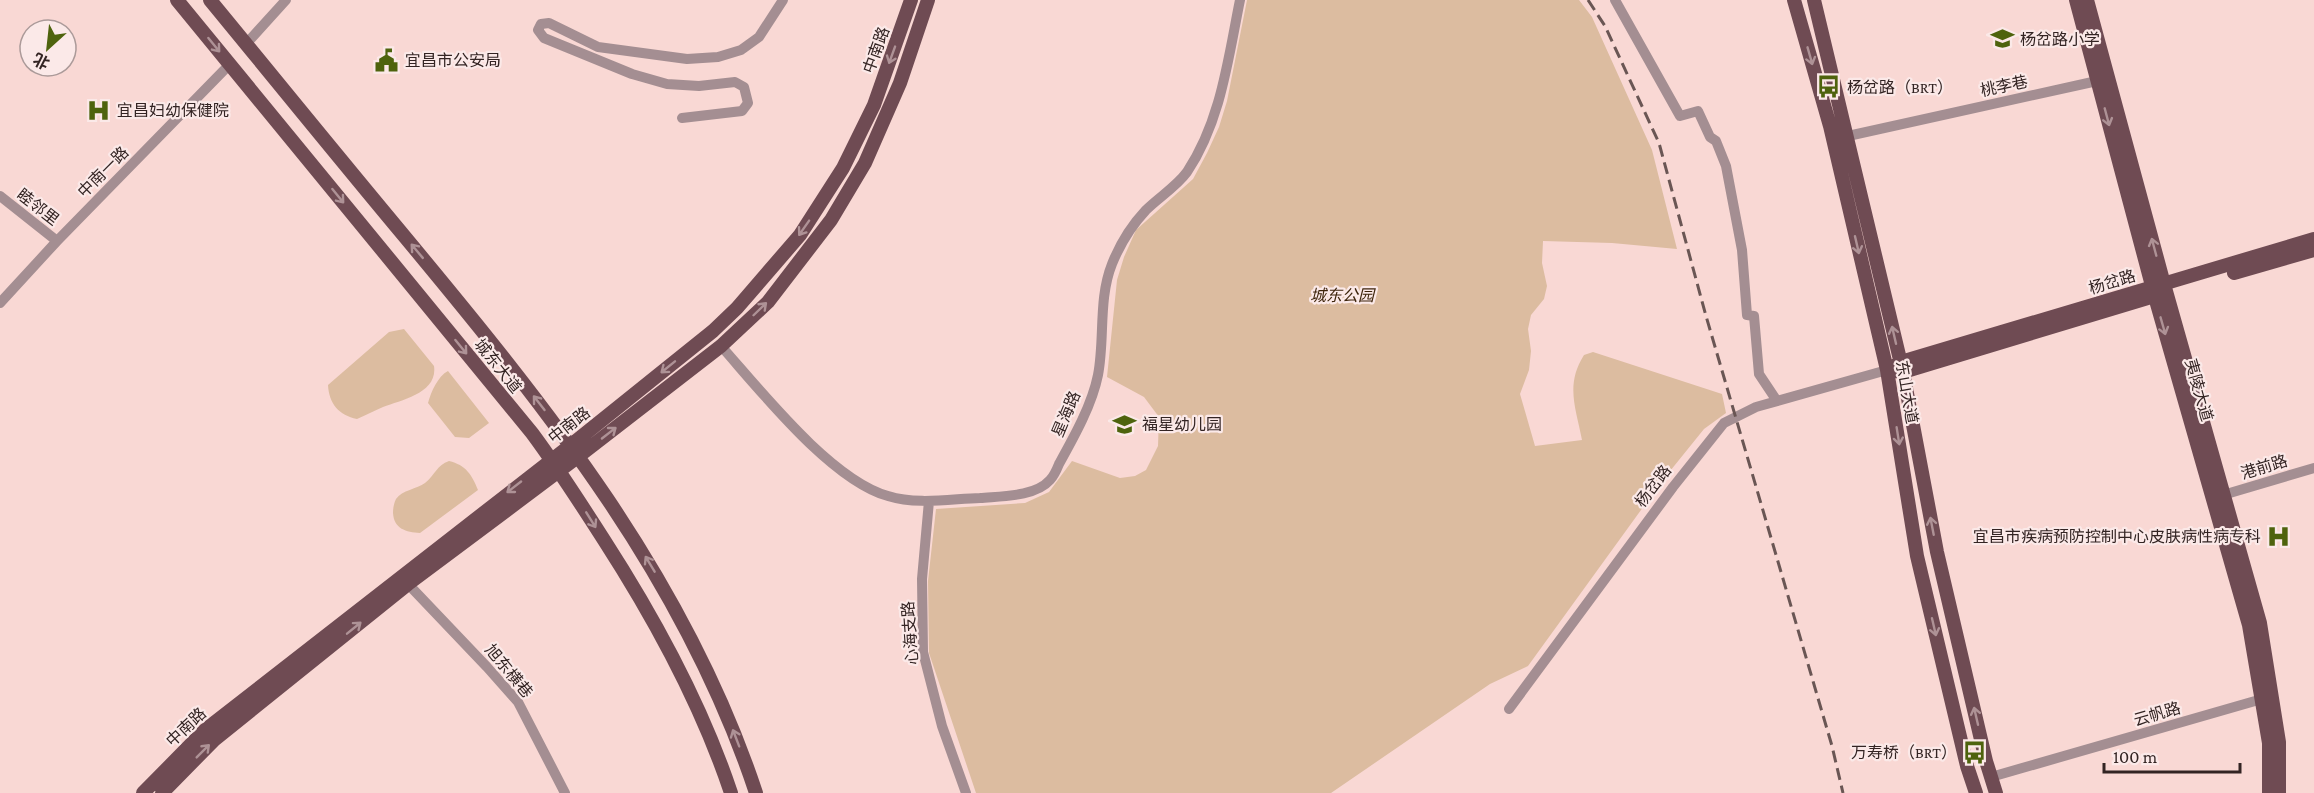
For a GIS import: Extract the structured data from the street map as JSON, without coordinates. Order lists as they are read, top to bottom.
{
  "streets": {
    "main road": [
      "中南路",
      "杨岔路",
      "城东大道",
      "夷陵大道",
      "东山大道"
    ],
    "street": [
      "桃李巷",
      "中南一路",
      "睦邻里",
      "星海路",
      "港前路",
      "心海支路",
      "旭东横巷",
      "云帆路"
    ]
  },
  "crossings": [
    ["中南路", "城东大道"],
    ["中南路", "星海路"],
    ["中南路", "旭东横巷"],
    ["桃李巷", "夷陵大道"],
    ["桃李巷", "东山大道"],
    ["中南一路", "睦邻里"],
    ["中南一路", "城东大道"],
    ["杨岔路", "夷陵大道"],
    ["杨岔路", "东山大道"],
    ["夷陵大道", "港前路"],
    ["夷陵大道", "云帆路"],
    ["东山大道", "云帆路"],
    ["星海路", "心海支路"]
  ],
  "parks": ["城东公园"],
  "places": {
    "school or university": ["杨岔路小学", "福星幼儿园"],
    "public building": ["宜昌市公安局"],
    "bus stop": ["杨岔路（BRT）", "万寿桥（BRT）"],
    "hospital": ["宜昌妇幼保健院", "宜昌市疾病预防控制中心皮肤病性病专科"]
  },
  "scale_bar": "100 m",
  "north": "bottom left"
}
